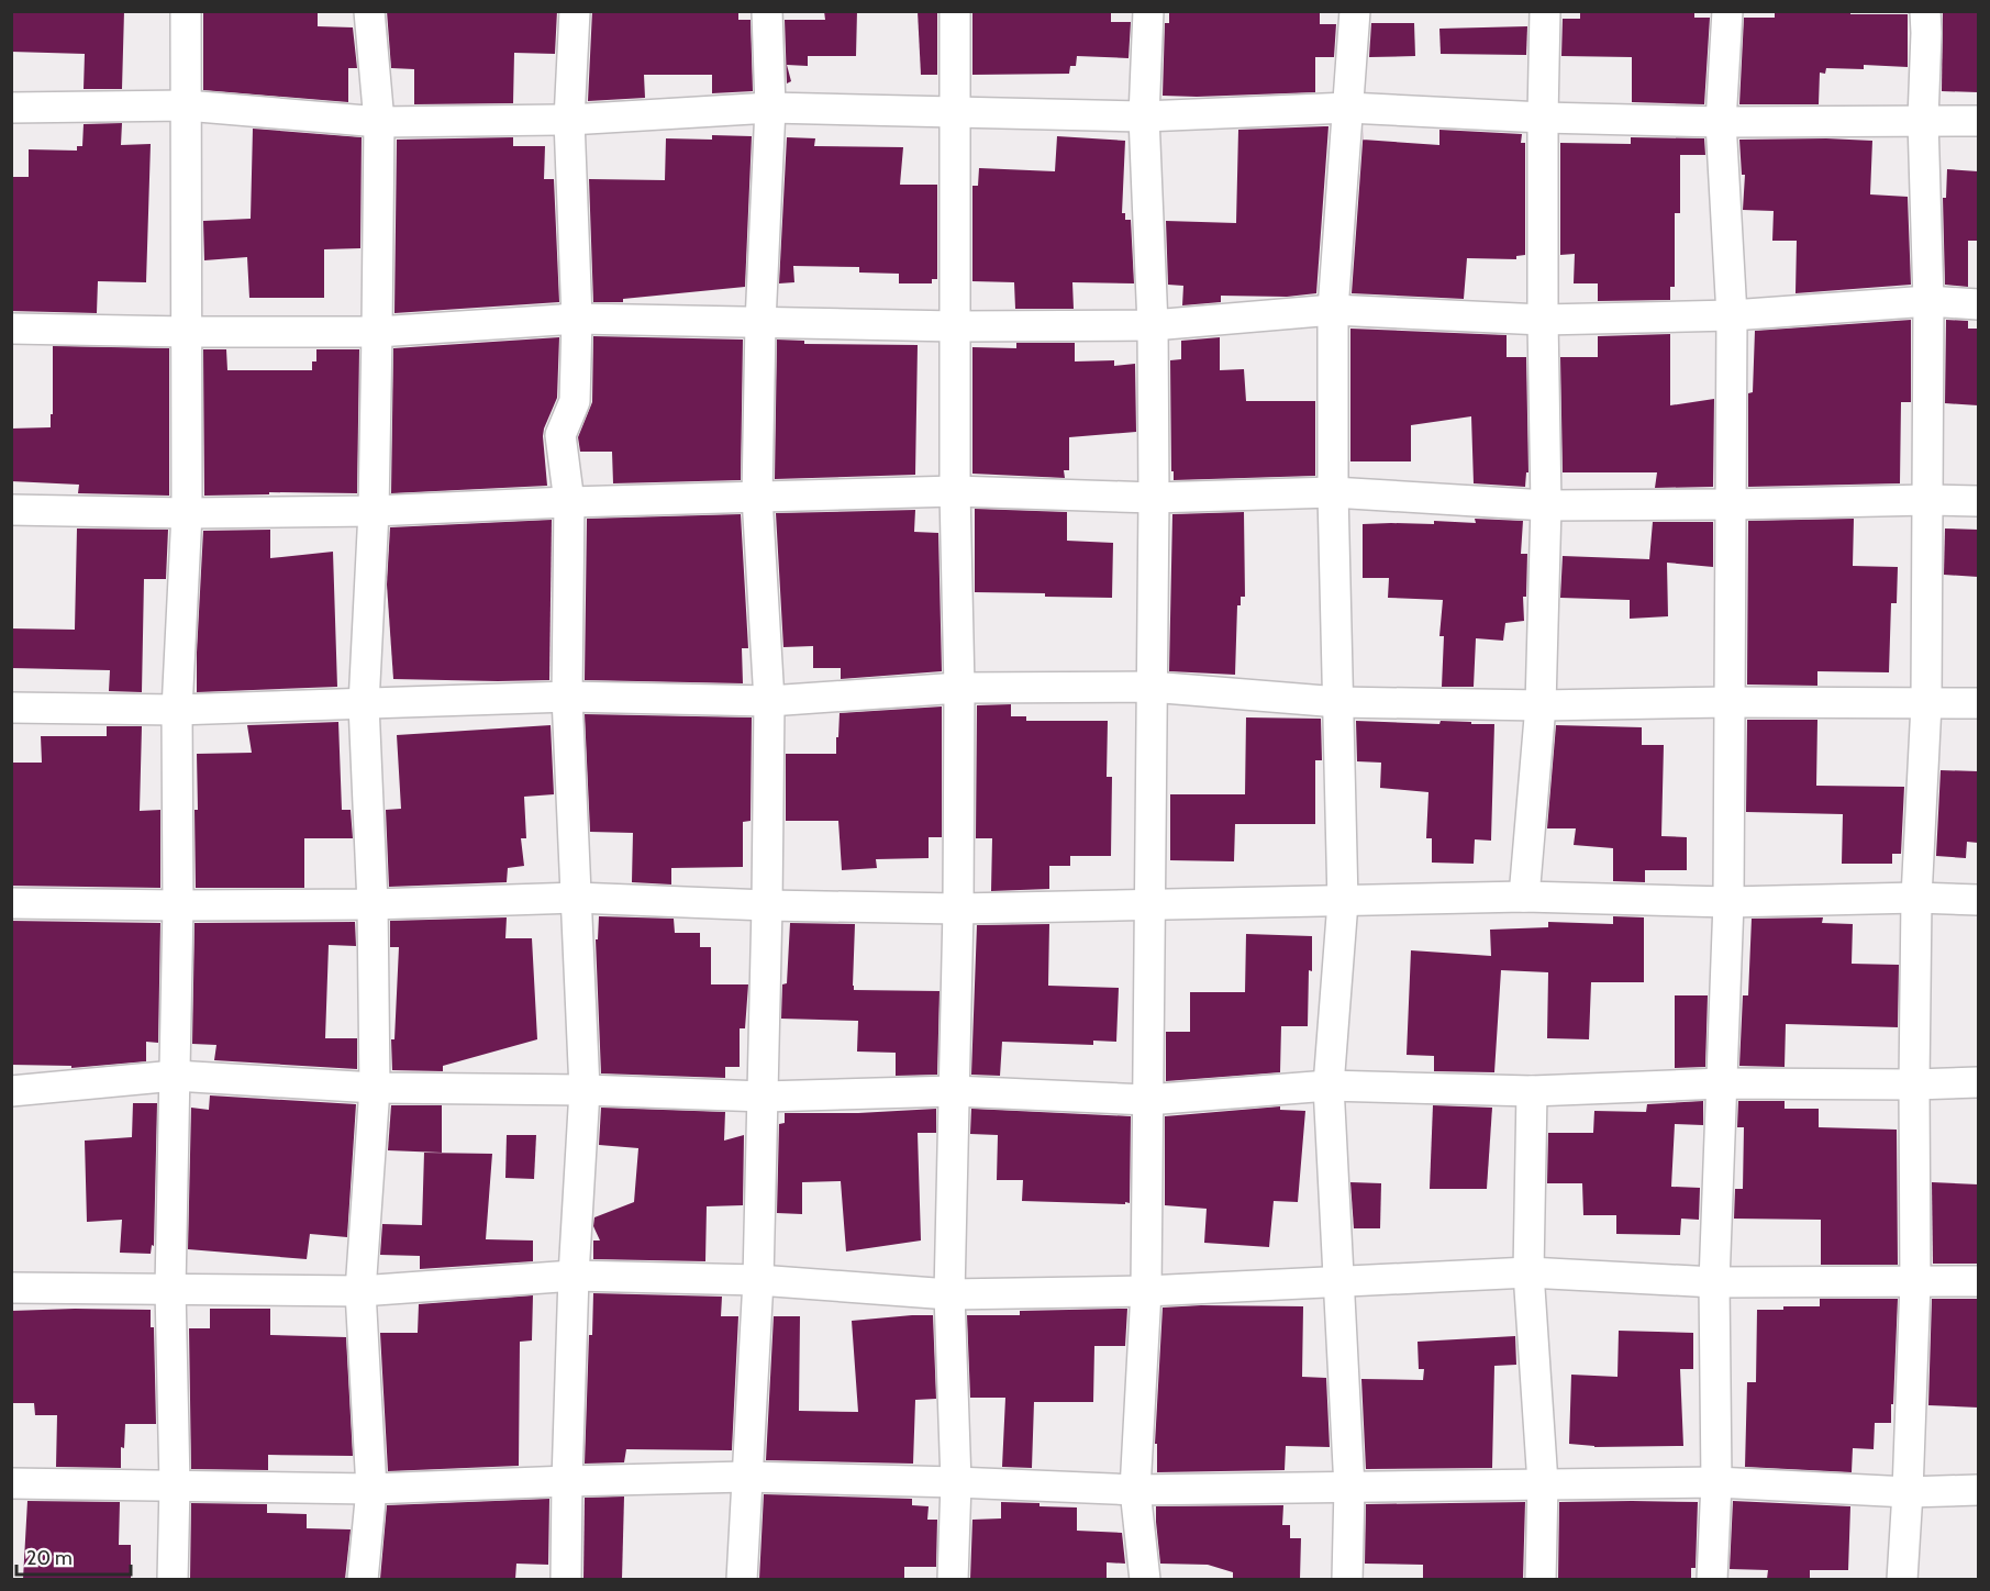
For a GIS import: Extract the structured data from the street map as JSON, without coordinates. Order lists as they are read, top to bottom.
{
  "scale_bar": "20 m"
}
